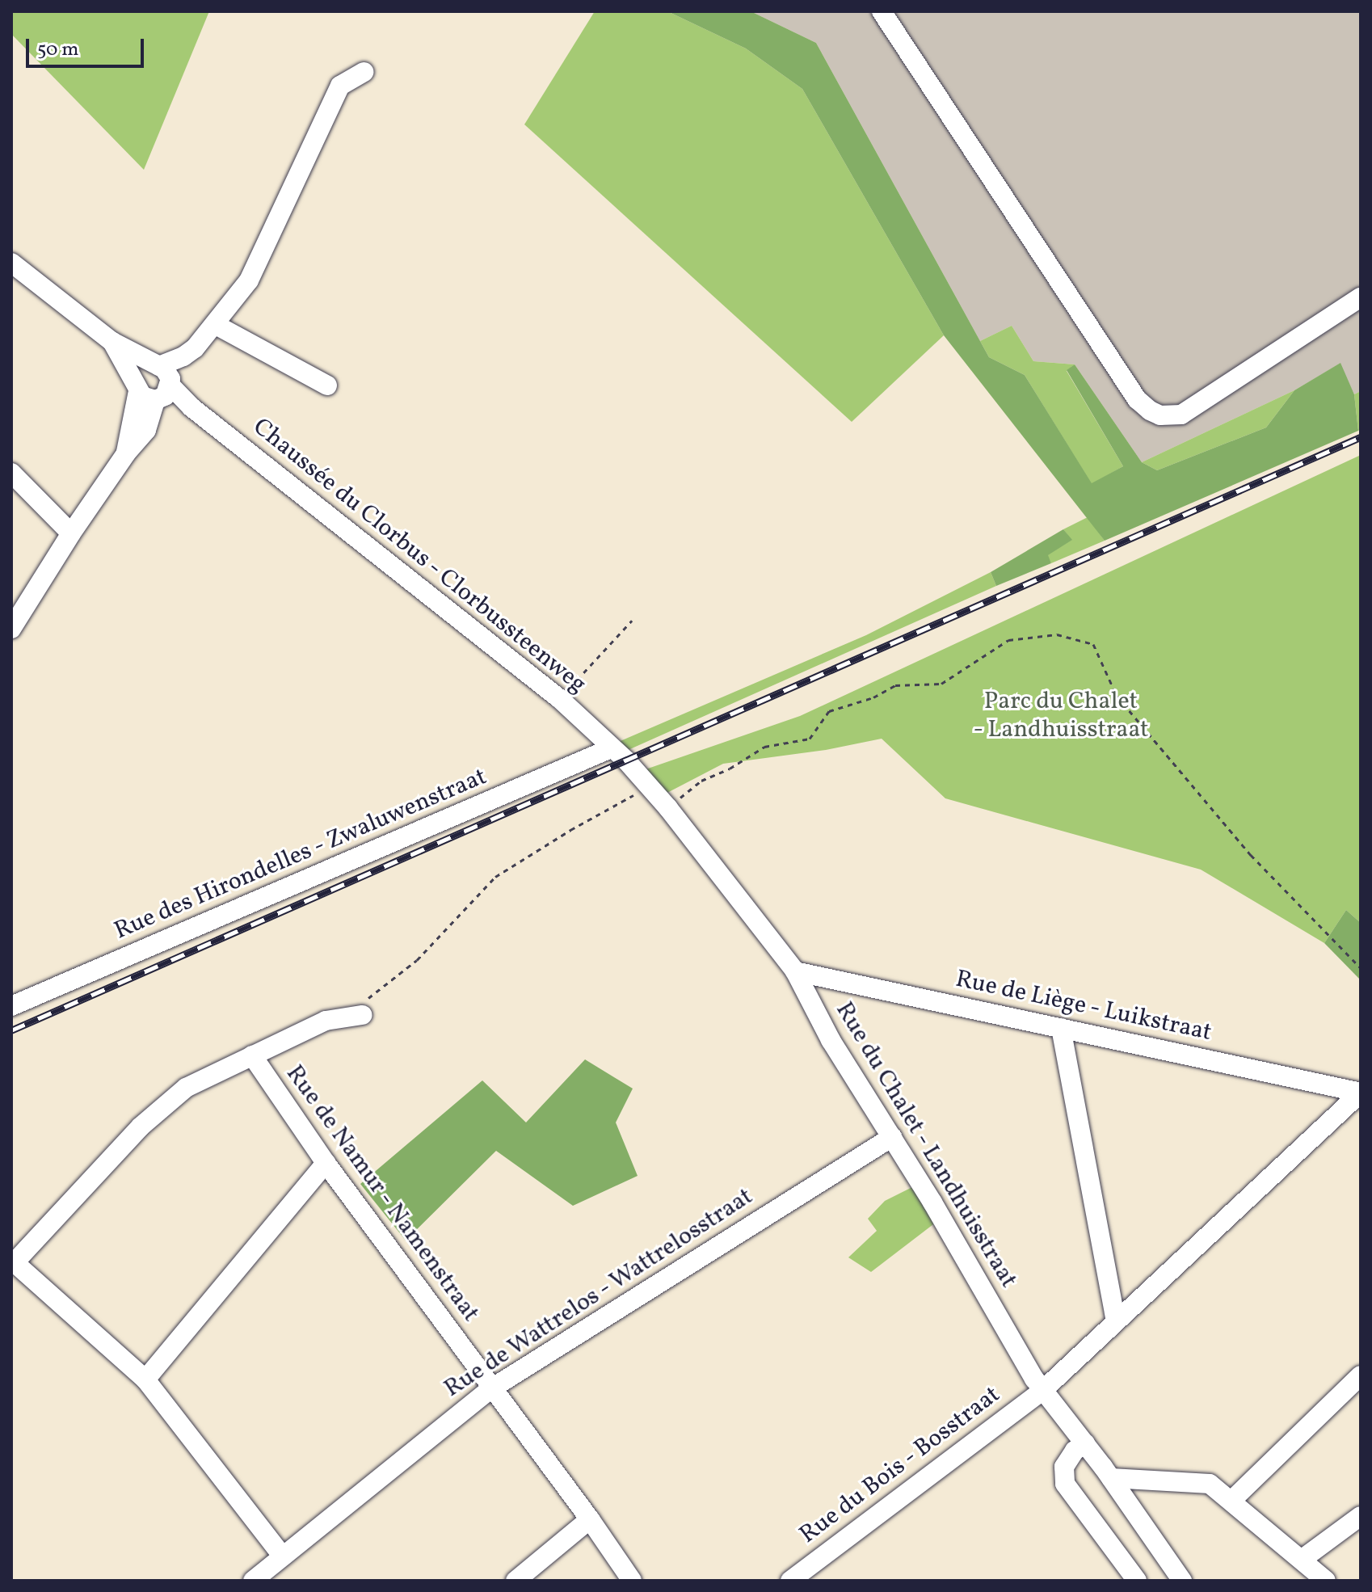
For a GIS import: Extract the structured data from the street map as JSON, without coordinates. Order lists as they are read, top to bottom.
{
  "streets": {
    "street": [
      "Chaussée du Clorbus - Clorbussteenweg",
      "Rue des Hirondelles - Zwaluwenstraat",
      "Rue de Liège - Luikstraat",
      "Rue du Chalet - Landhuisstraat",
      "Rue de Namur - Namenstraat",
      "Rue de Wattrelos - Wattrelosstraat",
      "Rue du Bois - Bosstraat"
    ]
  },
  "crossings": [
    ["Chaussée du Clorbus - Clorbussteenweg", "Rue des Hirondelles - Zwaluwenstraat"],
    ["Chaussée du Clorbus - Clorbussteenweg", "Rue du Chalet - Landhuisstraat"],
    ["Rue des Hirondelles - Zwaluwenstraat", "Rue du Chalet - Landhuisstraat"],
    ["Rue de Liège - Luikstraat", "Rue du Chalet - Landhuisstraat"],
    ["Rue de Liège - Luikstraat", "Rue du Bois - Bosstraat"],
    ["Rue du Chalet - Landhuisstraat", "Rue de Wattrelos - Wattrelosstraat"],
    ["Rue du Chalet - Landhuisstraat", "Rue du Bois - Bosstraat"],
    ["Rue de Namur - Namenstraat", "Rue de Wattrelos - Wattrelosstraat"]
  ],
  "parks": ["Parc du Chalet - Landhuisstraat"],
  "scale_bar": "50 m"
}
